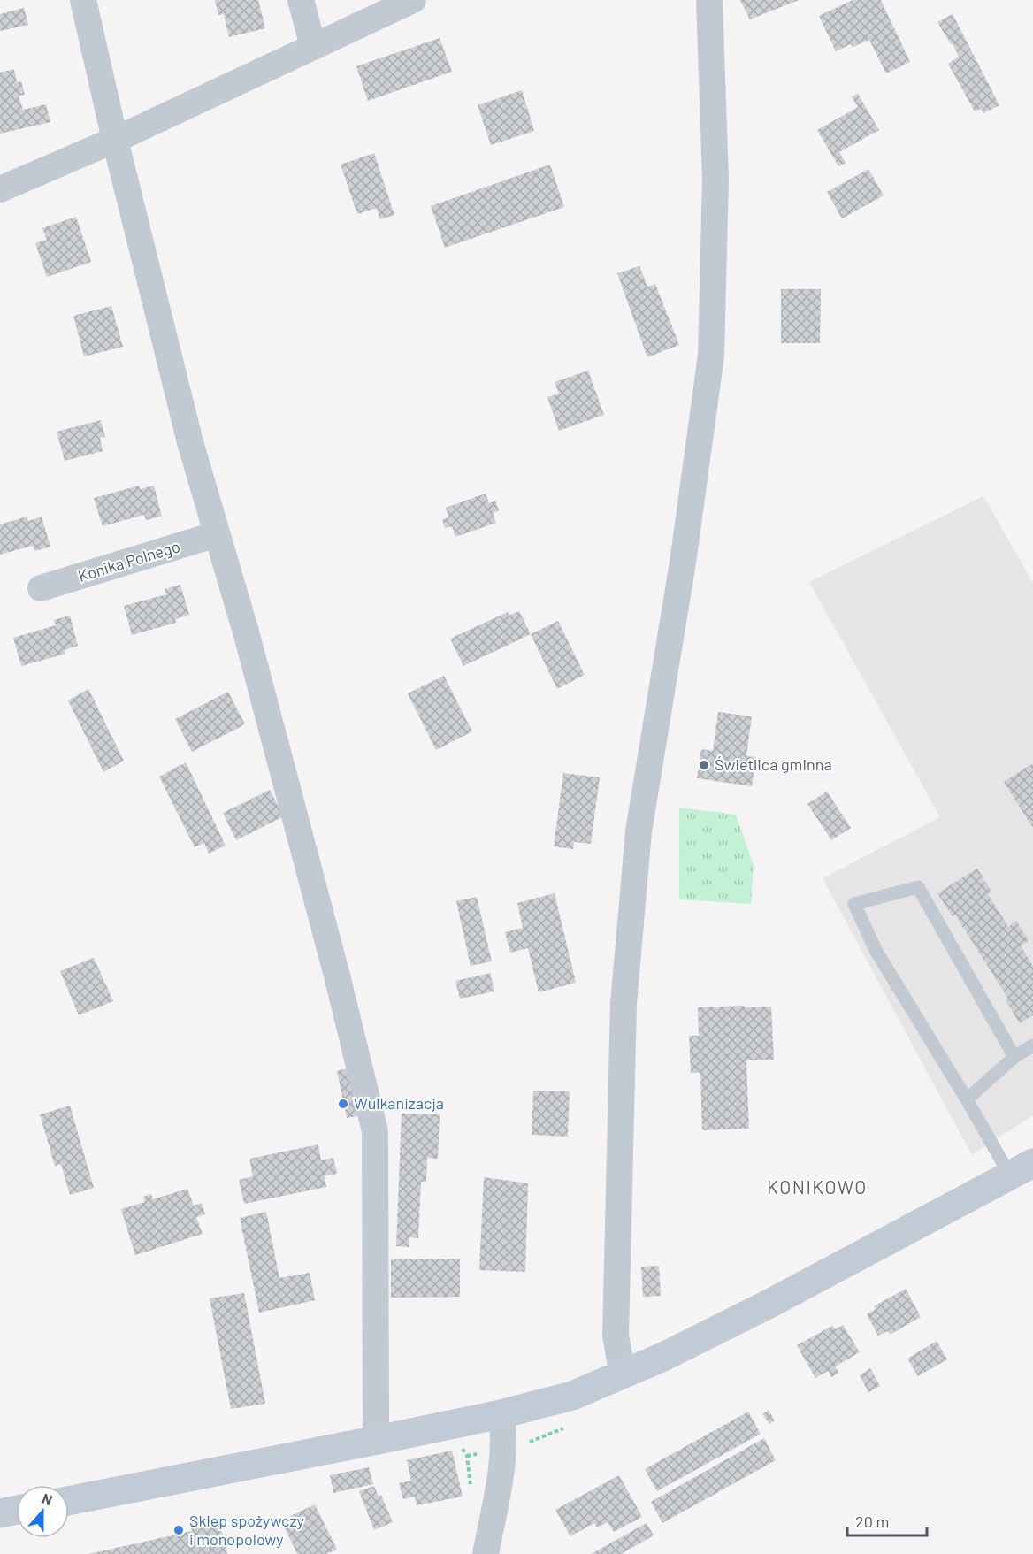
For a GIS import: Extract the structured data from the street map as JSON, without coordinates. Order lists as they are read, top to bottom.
{
  "streets": {
    "street": ["Konika Polnego"]
  },
  "districts": ["KONIKOWO"],
  "places": ["Świetlica gminna", "Wulkanizacja", "Sklep spożywczy i monopolowy"],
  "scale_bar": "20 m",
  "north": "top"
}
